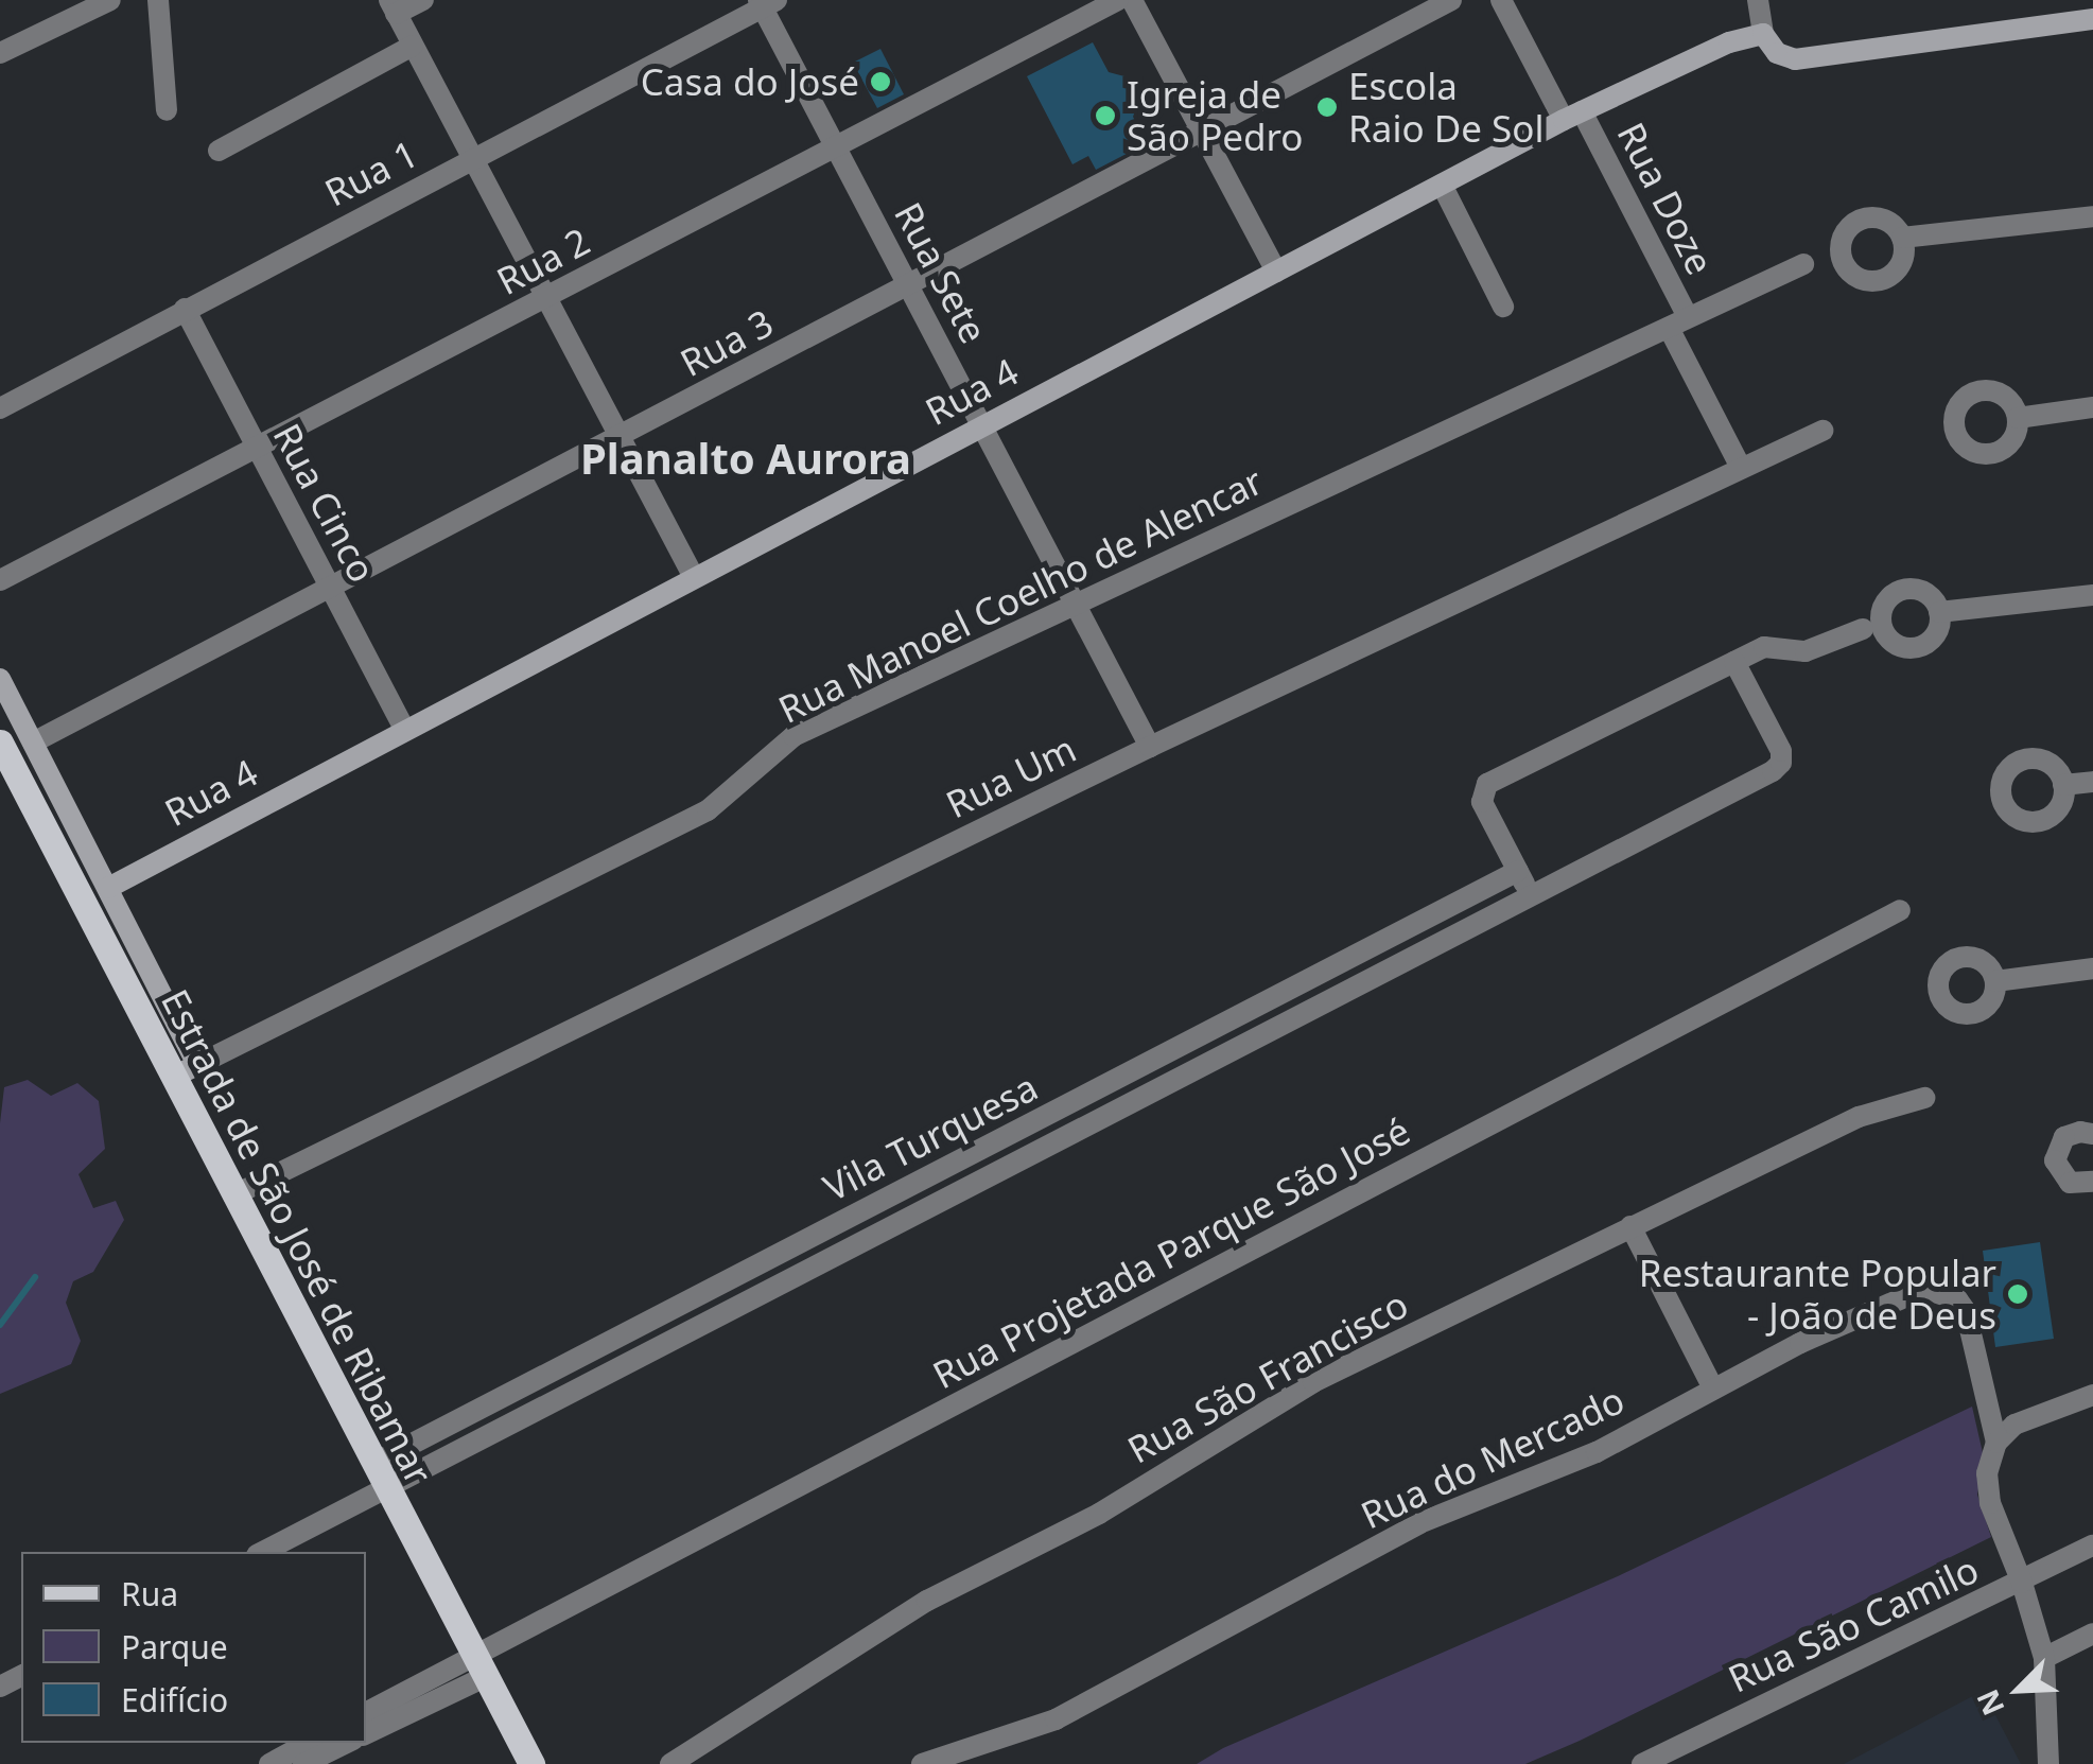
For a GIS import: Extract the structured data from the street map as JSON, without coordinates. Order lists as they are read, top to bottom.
{
  "streets": {
    "main road": ["Estrada de São José de Ribamar"],
    "street": [
      "Rua 1",
      "Rua Doze",
      "Rua 2",
      "Rua Sete",
      "Rua 3",
      "Rua 4",
      "Rua Cinco",
      "Rua Manoel Coelho de Alencar",
      "Rua Um",
      "Vila Turquesa",
      "Rua Projetada Parque São José",
      "Rua São Francisco",
      "Rua do Mercado",
      "Rua São Camilo"
    ]
  },
  "crossings": [
    ["Rua 1", "Rua Sete"],
    ["Rua 1", "Rua Cinco"],
    ["Rua Doze", "Rua 4"],
    ["Rua Doze", "Rua Manoel Coelho de Alencar"],
    ["Rua Doze", "Rua Um"],
    ["Rua 2", "Rua Sete"],
    ["Rua 2", "Rua Cinco"],
    ["Rua Sete", "Rua 3"],
    ["Rua Sete", "Rua 4"],
    ["Rua Sete", "Rua Manoel Coelho de Alencar"],
    ["Rua Sete", "Rua Um"],
    ["Rua 3", "Rua Cinco"],
    ["Rua 3", "Estrada de São José de Ribamar"],
    ["Rua 4", "Rua Cinco"],
    ["Rua 4", "Estrada de São José de Ribamar"],
    ["Rua Manoel Coelho de Alencar", "Estrada de São José de Ribamar"],
    ["Rua Um", "Estrada de São José de Ribamar"],
    ["Vila Turquesa", "Estrada de São José de Ribamar"],
    ["Estrada de São José de Ribamar", "Rua Projetada Parque São José"]
  ],
  "districts": ["Planalto Aurora"],
  "places": [
    "Casa do José",
    "Escola Raio De Sol",
    "Igreja de São Pedro",
    "Restaurante Popular - João de Deus"
  ],
  "legend": ["Rua", "Parque", "Edifício"],
  "north": "bottom left"
}
